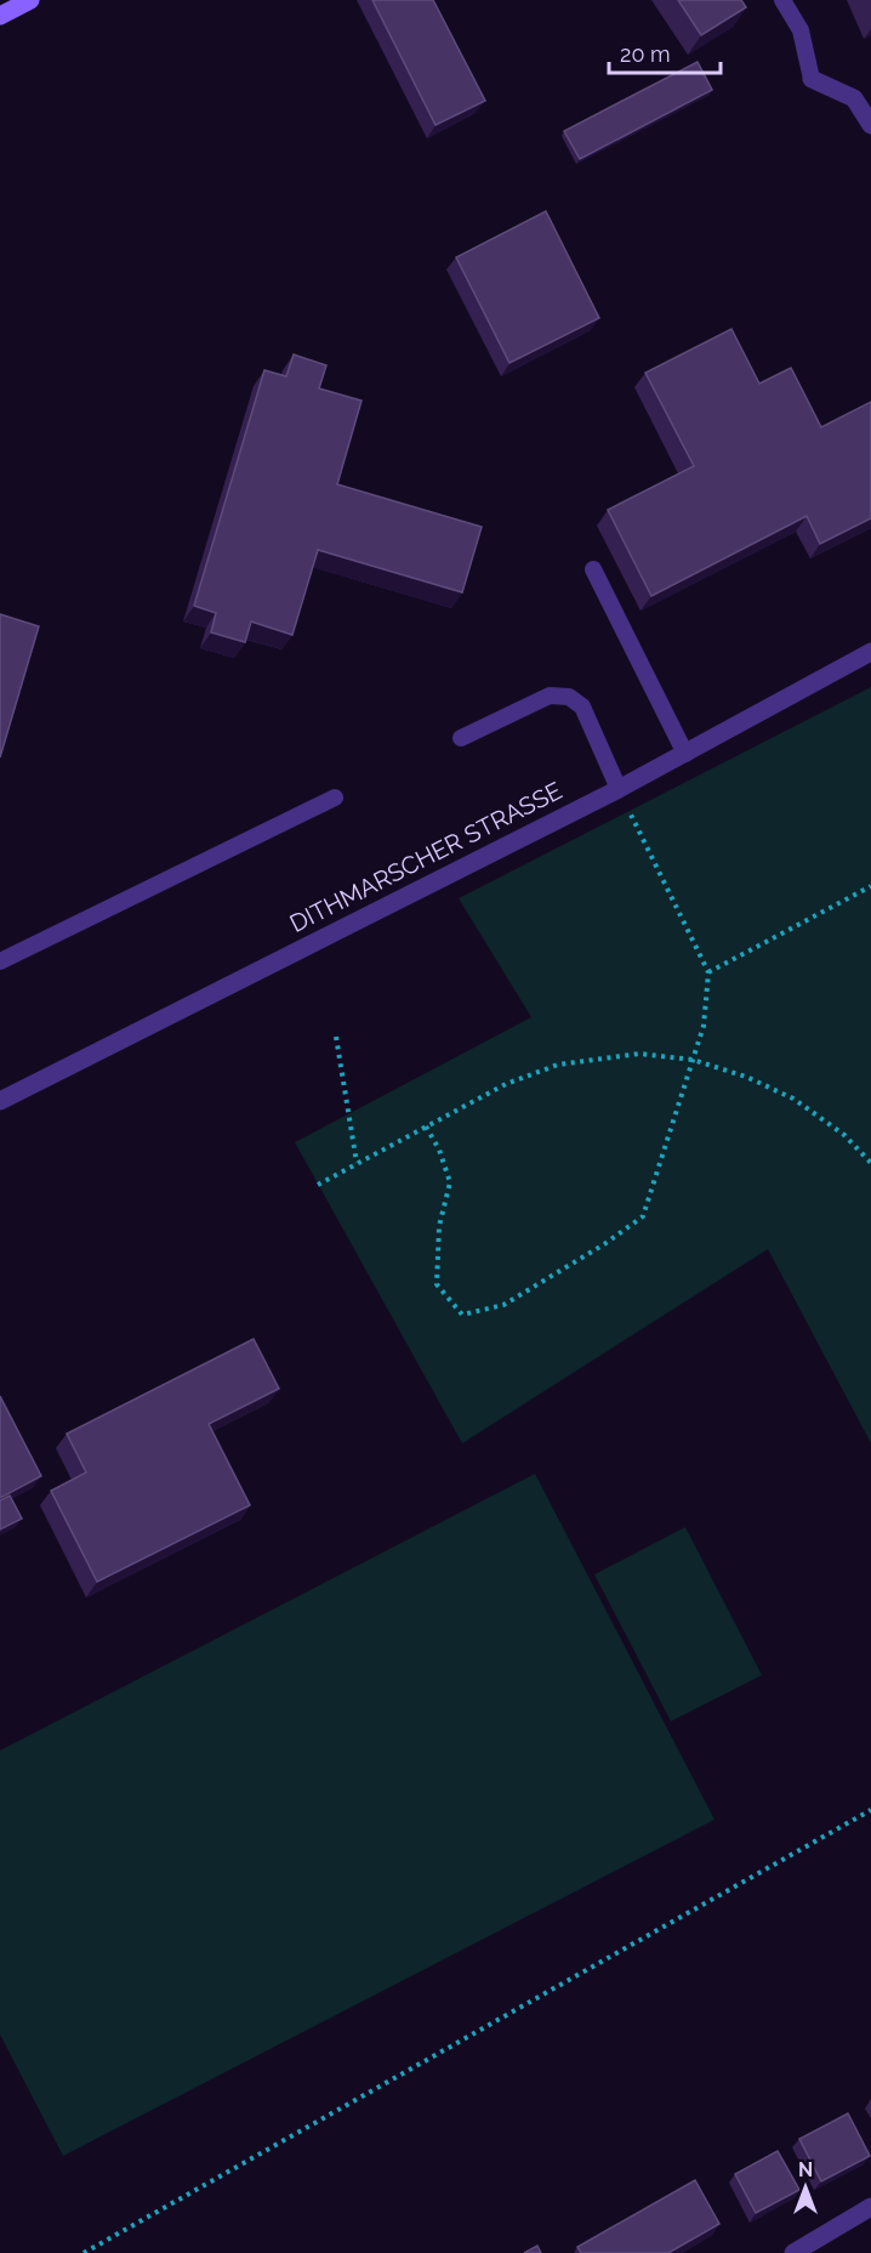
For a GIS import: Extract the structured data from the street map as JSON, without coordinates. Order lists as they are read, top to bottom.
{
  "streets": {
    "street": ["DITHMARSCHER STRASSE"]
  },
  "scale_bar": "20 m",
  "north": "top"
}
